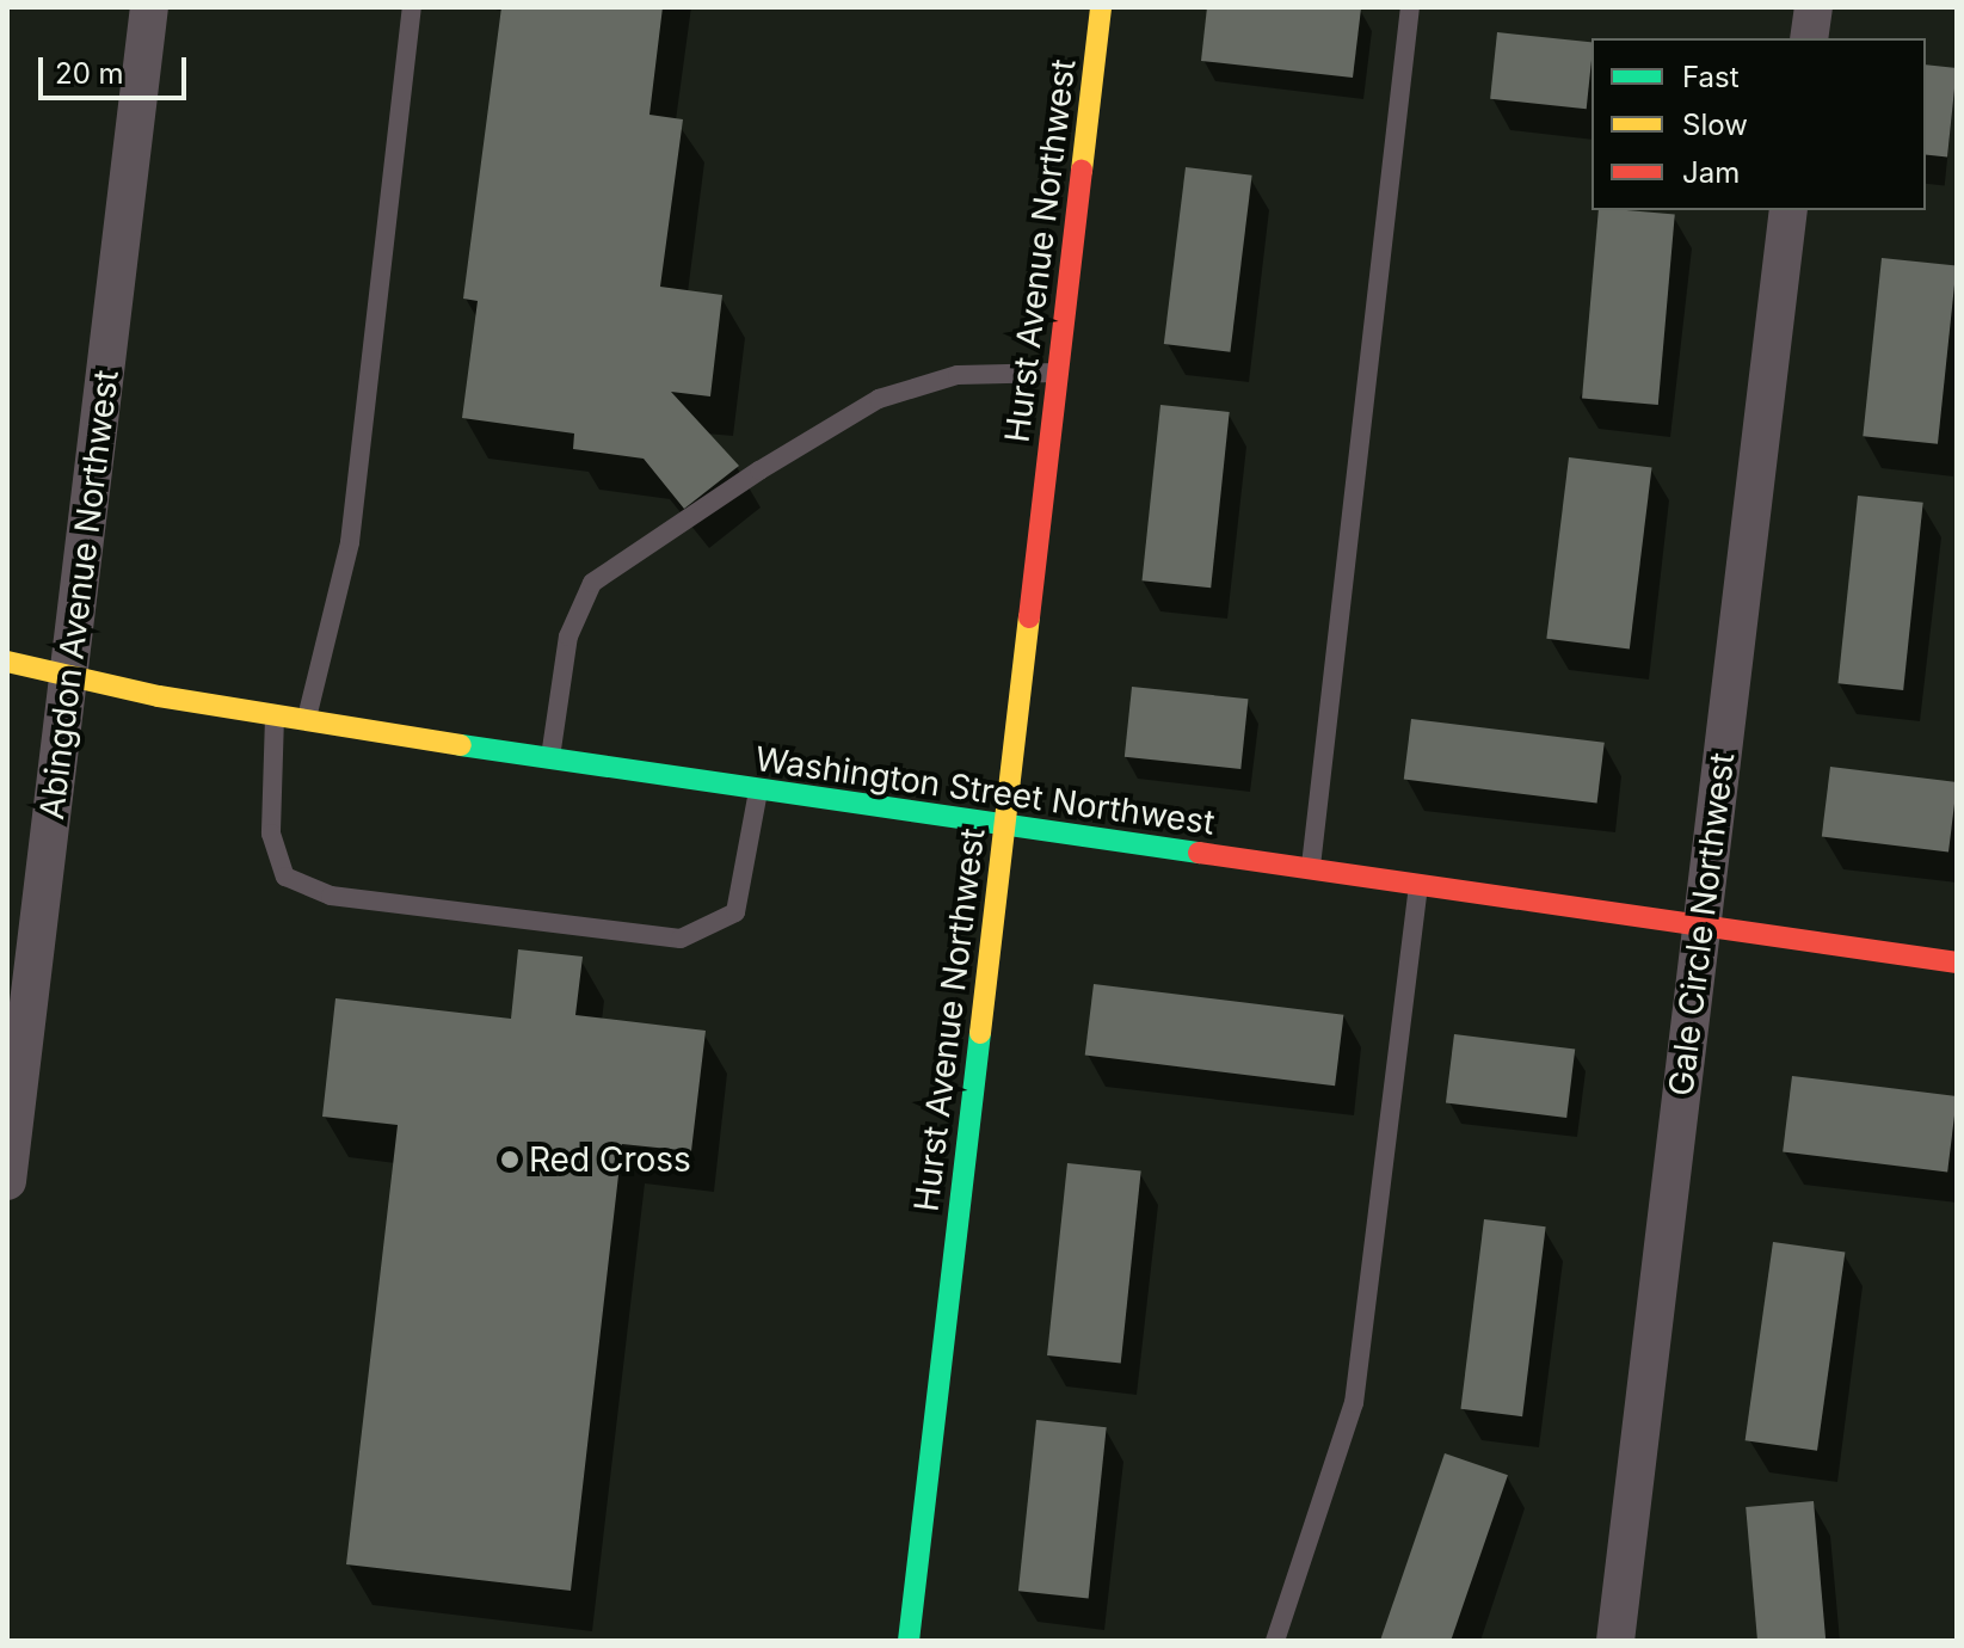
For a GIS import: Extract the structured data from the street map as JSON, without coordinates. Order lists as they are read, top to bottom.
{
  "streets": {
    "main road": ["Hurst Avenue Northwest", "Washington Street Northwest"],
    "street": ["Abingdon Avenue Northwest", "Gale Circle Northwest"]
  },
  "crossings": [
    ["Hurst Avenue Northwest", "Washington Street Northwest"],
    ["Abingdon Avenue Northwest", "Washington Street Northwest"],
    ["Washington Street Northwest", "Gale Circle Northwest"]
  ],
  "places": ["Red Cross"],
  "legend": ["Fast", "Slow", "Jam"],
  "scale_bar": "20 m"
}
